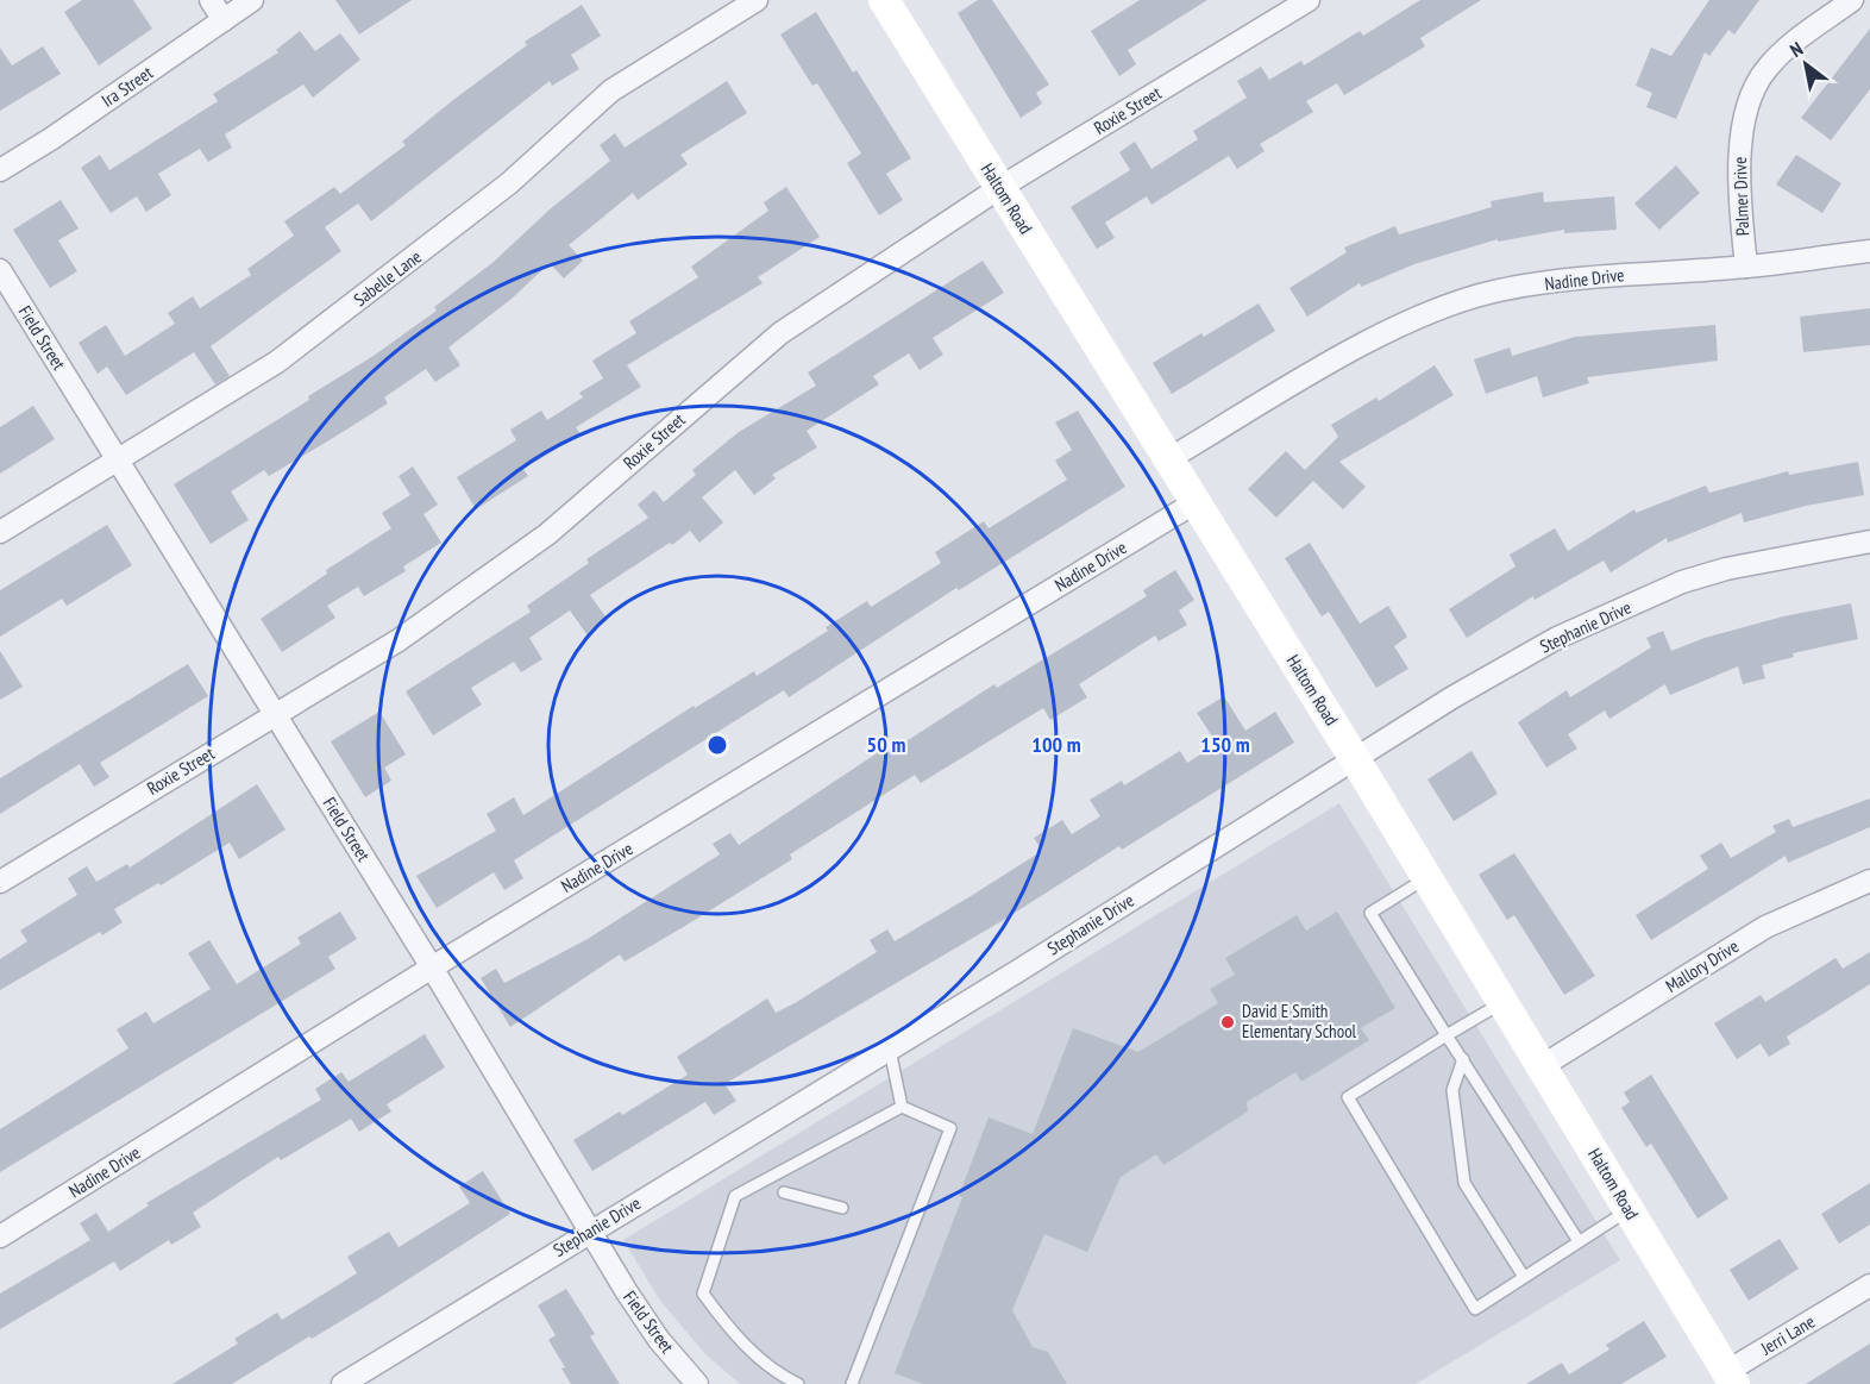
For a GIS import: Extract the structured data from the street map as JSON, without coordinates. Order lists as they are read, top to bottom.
{
  "streets": {
    "main road": ["Haltom Road"],
    "street": [
      "Ira Street",
      "Roxie Street",
      "Palmer Drive",
      "Sabelle Lane",
      "Nadine Drive",
      "Field Street",
      "Stephanie Drive",
      "Mallory Drive",
      "Jerri Lane"
    ]
  },
  "crossings": [
    ["Roxie Street", "Haltom Road"],
    ["Roxie Street", "Field Street"],
    ["Palmer Drive", "Nadine Drive"],
    ["Haltom Road", "Nadine Drive"],
    ["Haltom Road", "Stephanie Drive"],
    ["Haltom Road", "Mallory Drive"],
    ["Haltom Road", "Jerri Lane"],
    ["Sabelle Lane", "Field Street"],
    ["Nadine Drive", "Field Street"],
    ["Field Street", "Stephanie Drive"]
  ],
  "places": ["David E Smith Elementary School"],
  "north": "top left",
  "rings": ["50 m", "100 m", "150 m"]
}
